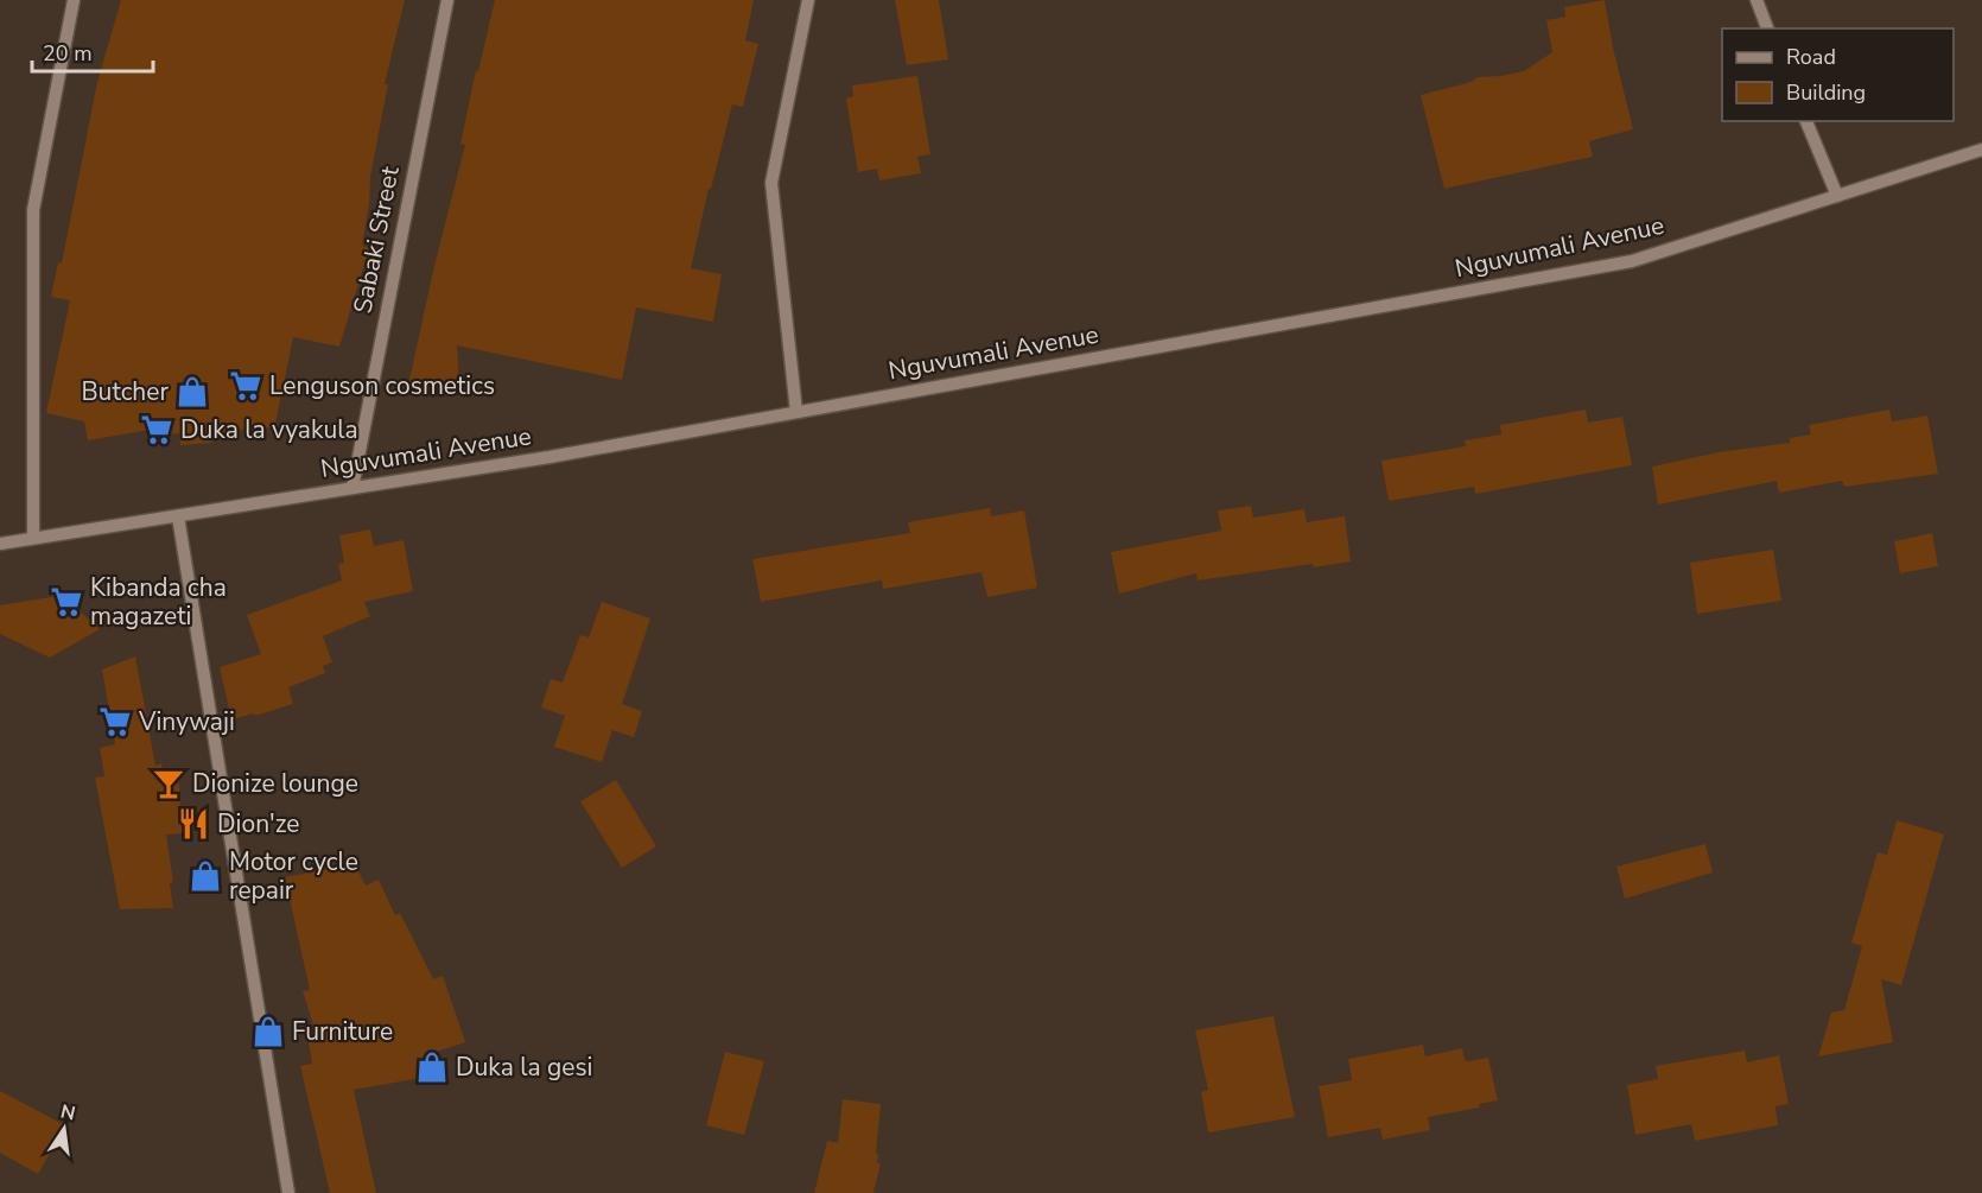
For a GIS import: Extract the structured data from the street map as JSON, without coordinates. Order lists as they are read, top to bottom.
{
  "streets": {
    "street": ["Sabaki Street", "Nguvumali Avenue"]
  },
  "crossings": [
    ["Sabaki Street", "Nguvumali Avenue"]
  ],
  "places": {
    "supermarket": [
      "Lenguson cosmetics",
      "Duka la vyakula",
      "Kibanda cha magazeti",
      "Vinywaji"
    ],
    "shop": [
      "Butcher",
      "Motor cycle repair",
      "Furniture",
      "Duka la gesi"
    ],
    "bar": ["Dionize lounge"],
    "restaurant": ["Dion'ze"]
  },
  "legend": ["Road", "Building"],
  "scale_bar": "20 m",
  "north": "top"
}
